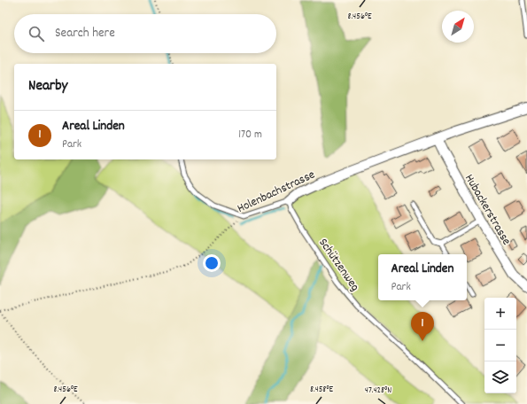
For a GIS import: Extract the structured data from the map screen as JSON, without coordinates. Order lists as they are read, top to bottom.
{
  "streets": {
    "street": ["Holenbachstrasse", "Hubackerstrasse"],
    "lane": ["Schützenweg"]
  },
  "crossings": [
    ["Holenbachstrasse", "Hubackerstrasse"],
    ["Holenbachstrasse", "Schützenweg"]
  ],
  "north": "top right",
  "page": {
    "search": "Search here",
    "heading": "Nearby",
    "list": [
      {
        "mark": "1",
        "name": "Areal Linden",
        "note": "Park",
        "value": "170 m"
      }
    ],
    "popup": ["Areal Linden", "Park"],
    "map_buttons": ["+", "−"],
    "pins": "1"
  },
  "coordinates": ["8.456°E", "8.458°E", "47.428°N"]
}
